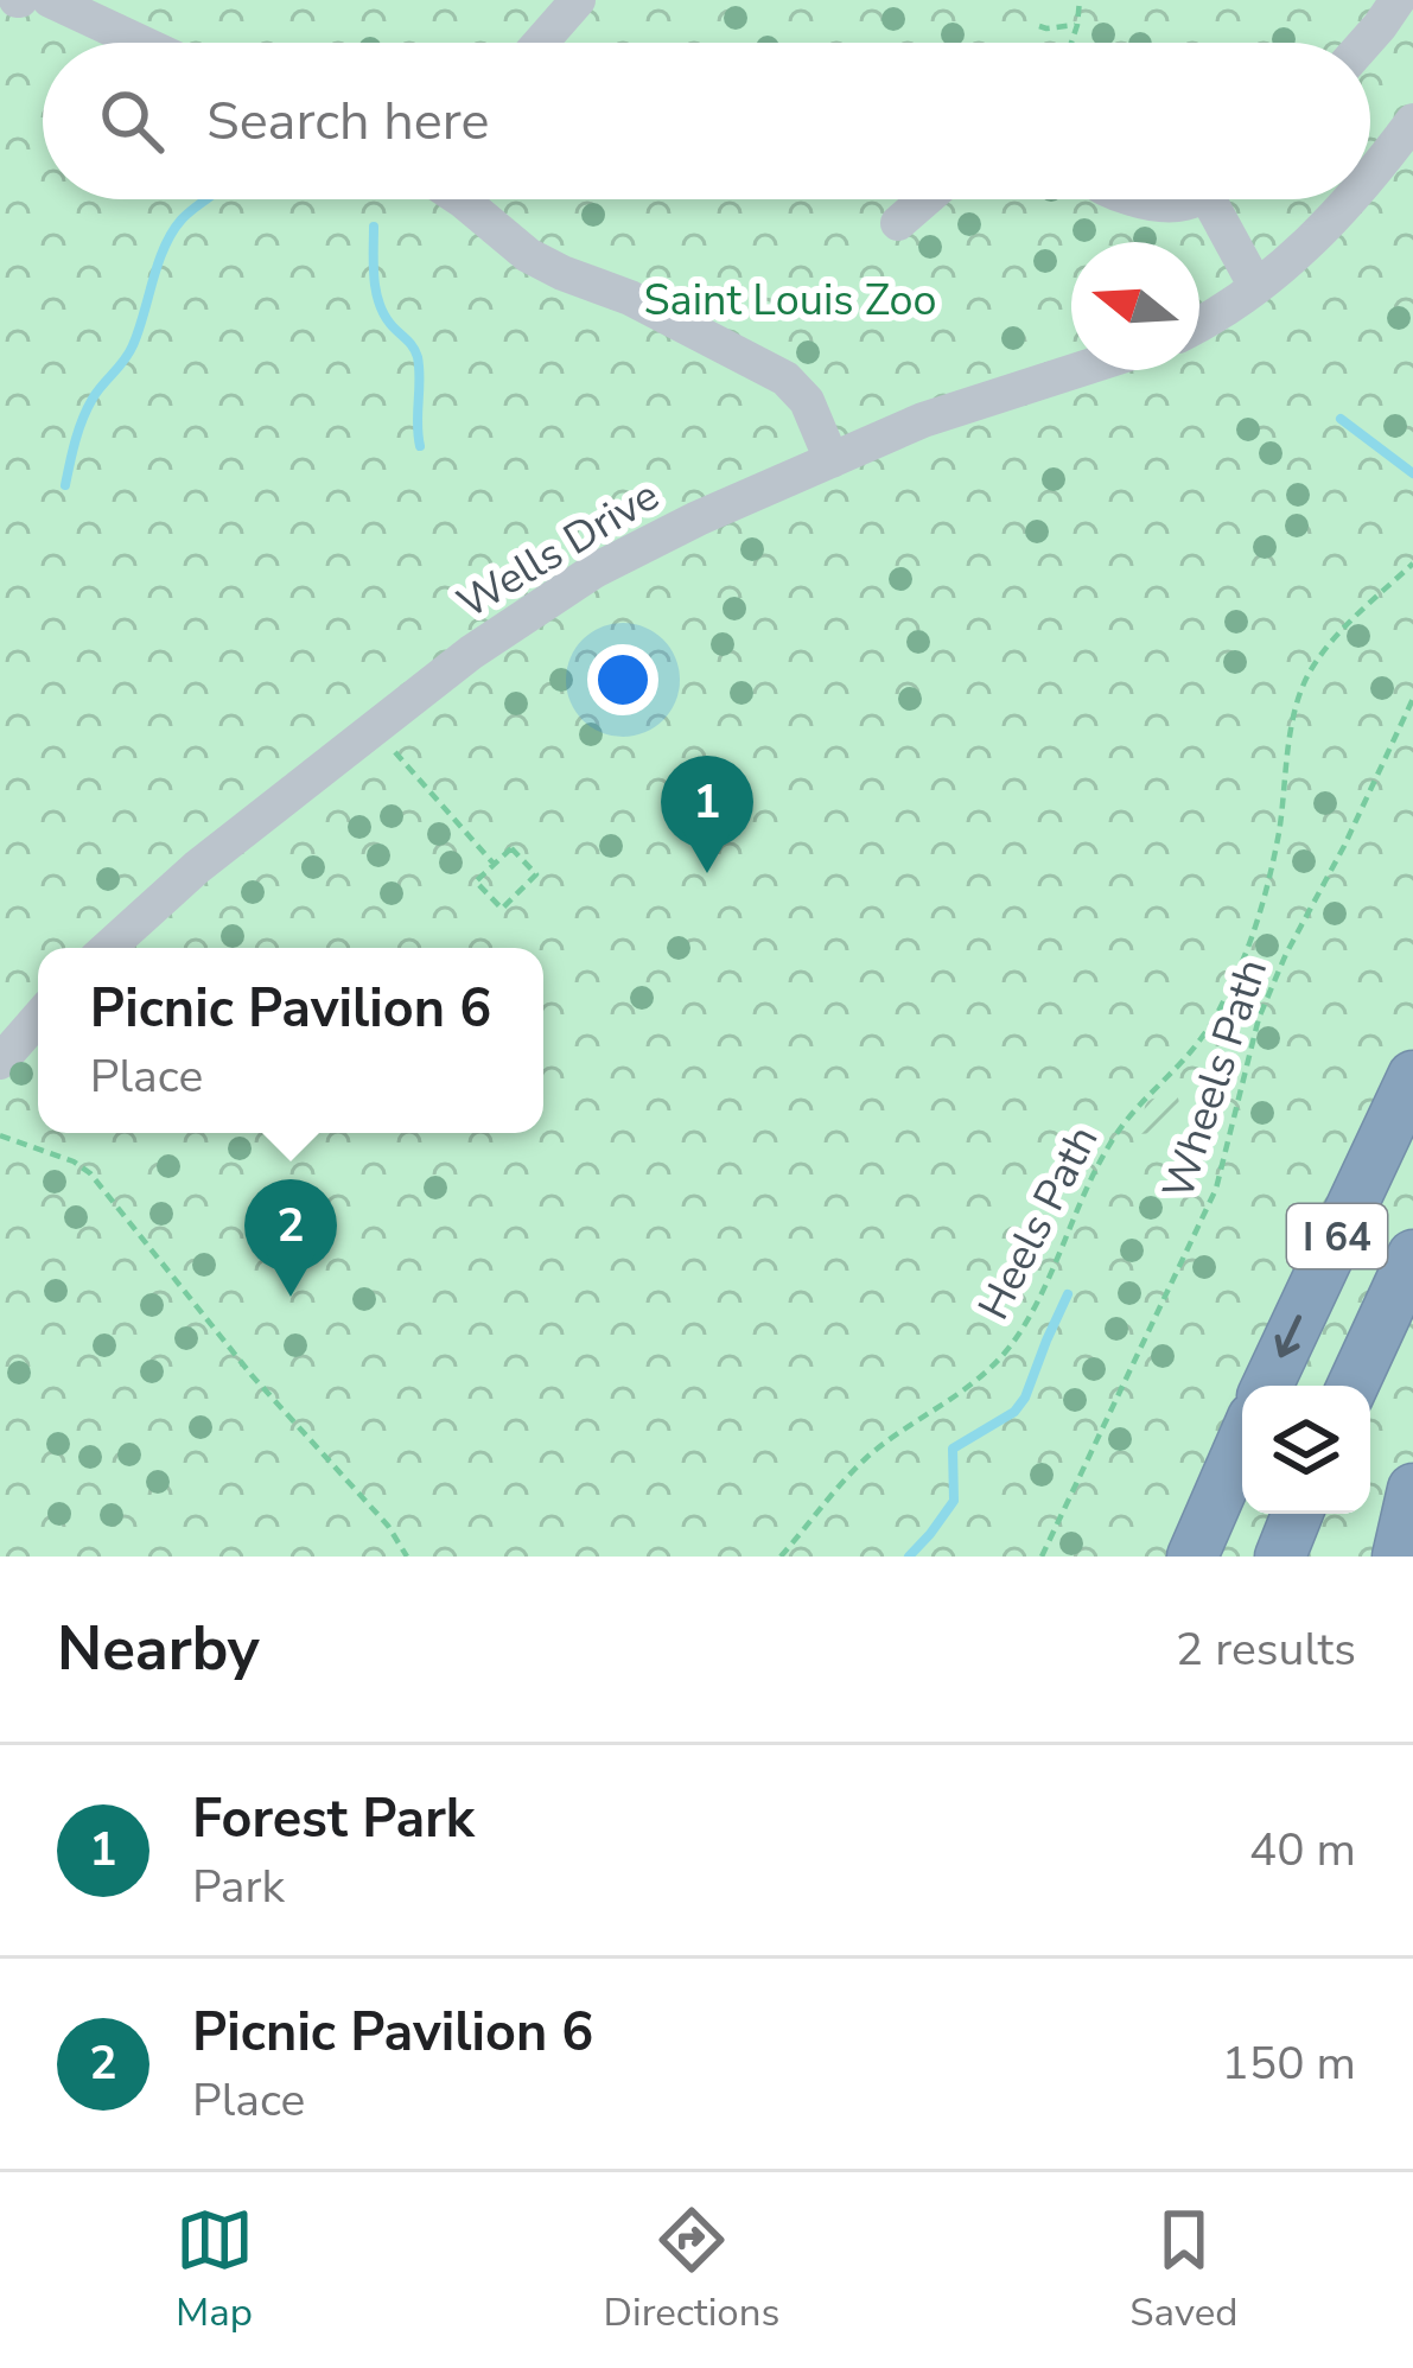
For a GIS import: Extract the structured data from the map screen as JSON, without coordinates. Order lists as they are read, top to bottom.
{
  "streets": {
    "highway": ["I 64"],
    "street": ["Wells Drive"],
    "path": ["Wheels Path", "Heels Path"]
  },
  "parks": ["Saint Louis Zoo"],
  "north": "left",
  "page": {
    "search": "Search here",
    "pins": ["1", "2"],
    "popup": ["Picnic Pavilion 6", "Place"],
    "heading": ["Nearby", "2 results"],
    "list": [
      {
        "mark": "1",
        "name": "Forest Park",
        "note": "Park",
        "value": "40 m"
      },
      {
        "mark": "2",
        "name": "Picnic Pavilion 6",
        "note": "Place",
        "value": "150 m"
      }
    ],
    "nav": ["Map", "Directions", "Saved"]
  }
}
